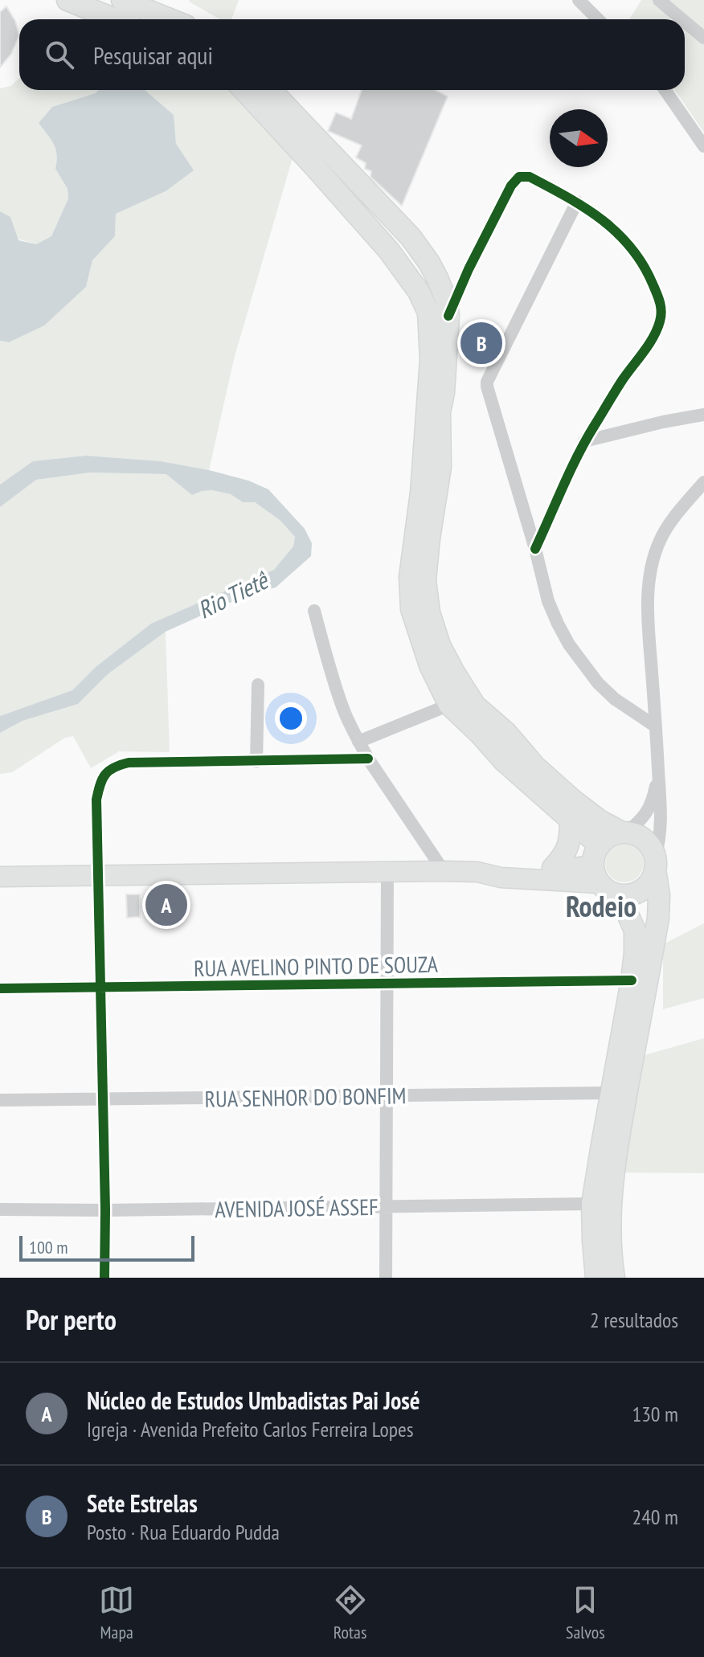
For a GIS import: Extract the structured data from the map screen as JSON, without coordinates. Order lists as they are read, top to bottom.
{
  "streets": {
    "street": ["RUA AVELINO PINTO DE SOUZA", "RUA SENHOR DO BONFIM", "AVENIDA JOSÉ ASSEF"]
  },
  "districts": ["Rodeio"],
  "water": ["Rio Tietê"],
  "scale_bar": "100 m",
  "north": "right",
  "page": {
    "search": "Pesquisar aqui",
    "pins": ["B", "A"],
    "scale": "100 m",
    "heading": ["Por perto", "2 resultados"],
    "list": [
      {
        "mark": "A",
        "name": "Núcleo de Estudos Umbadistas Pai José",
        "note": "Igreja · Avenida Prefeito Carlos Ferreira Lopes",
        "value": "130 m"
      },
      {
        "mark": "B",
        "name": "Sete Estrelas",
        "note": "Posto · Rua Eduardo Pudda",
        "value": "240 m"
      }
    ],
    "nav": ["Mapa", "Rotas", "Salvos"]
  }
}
